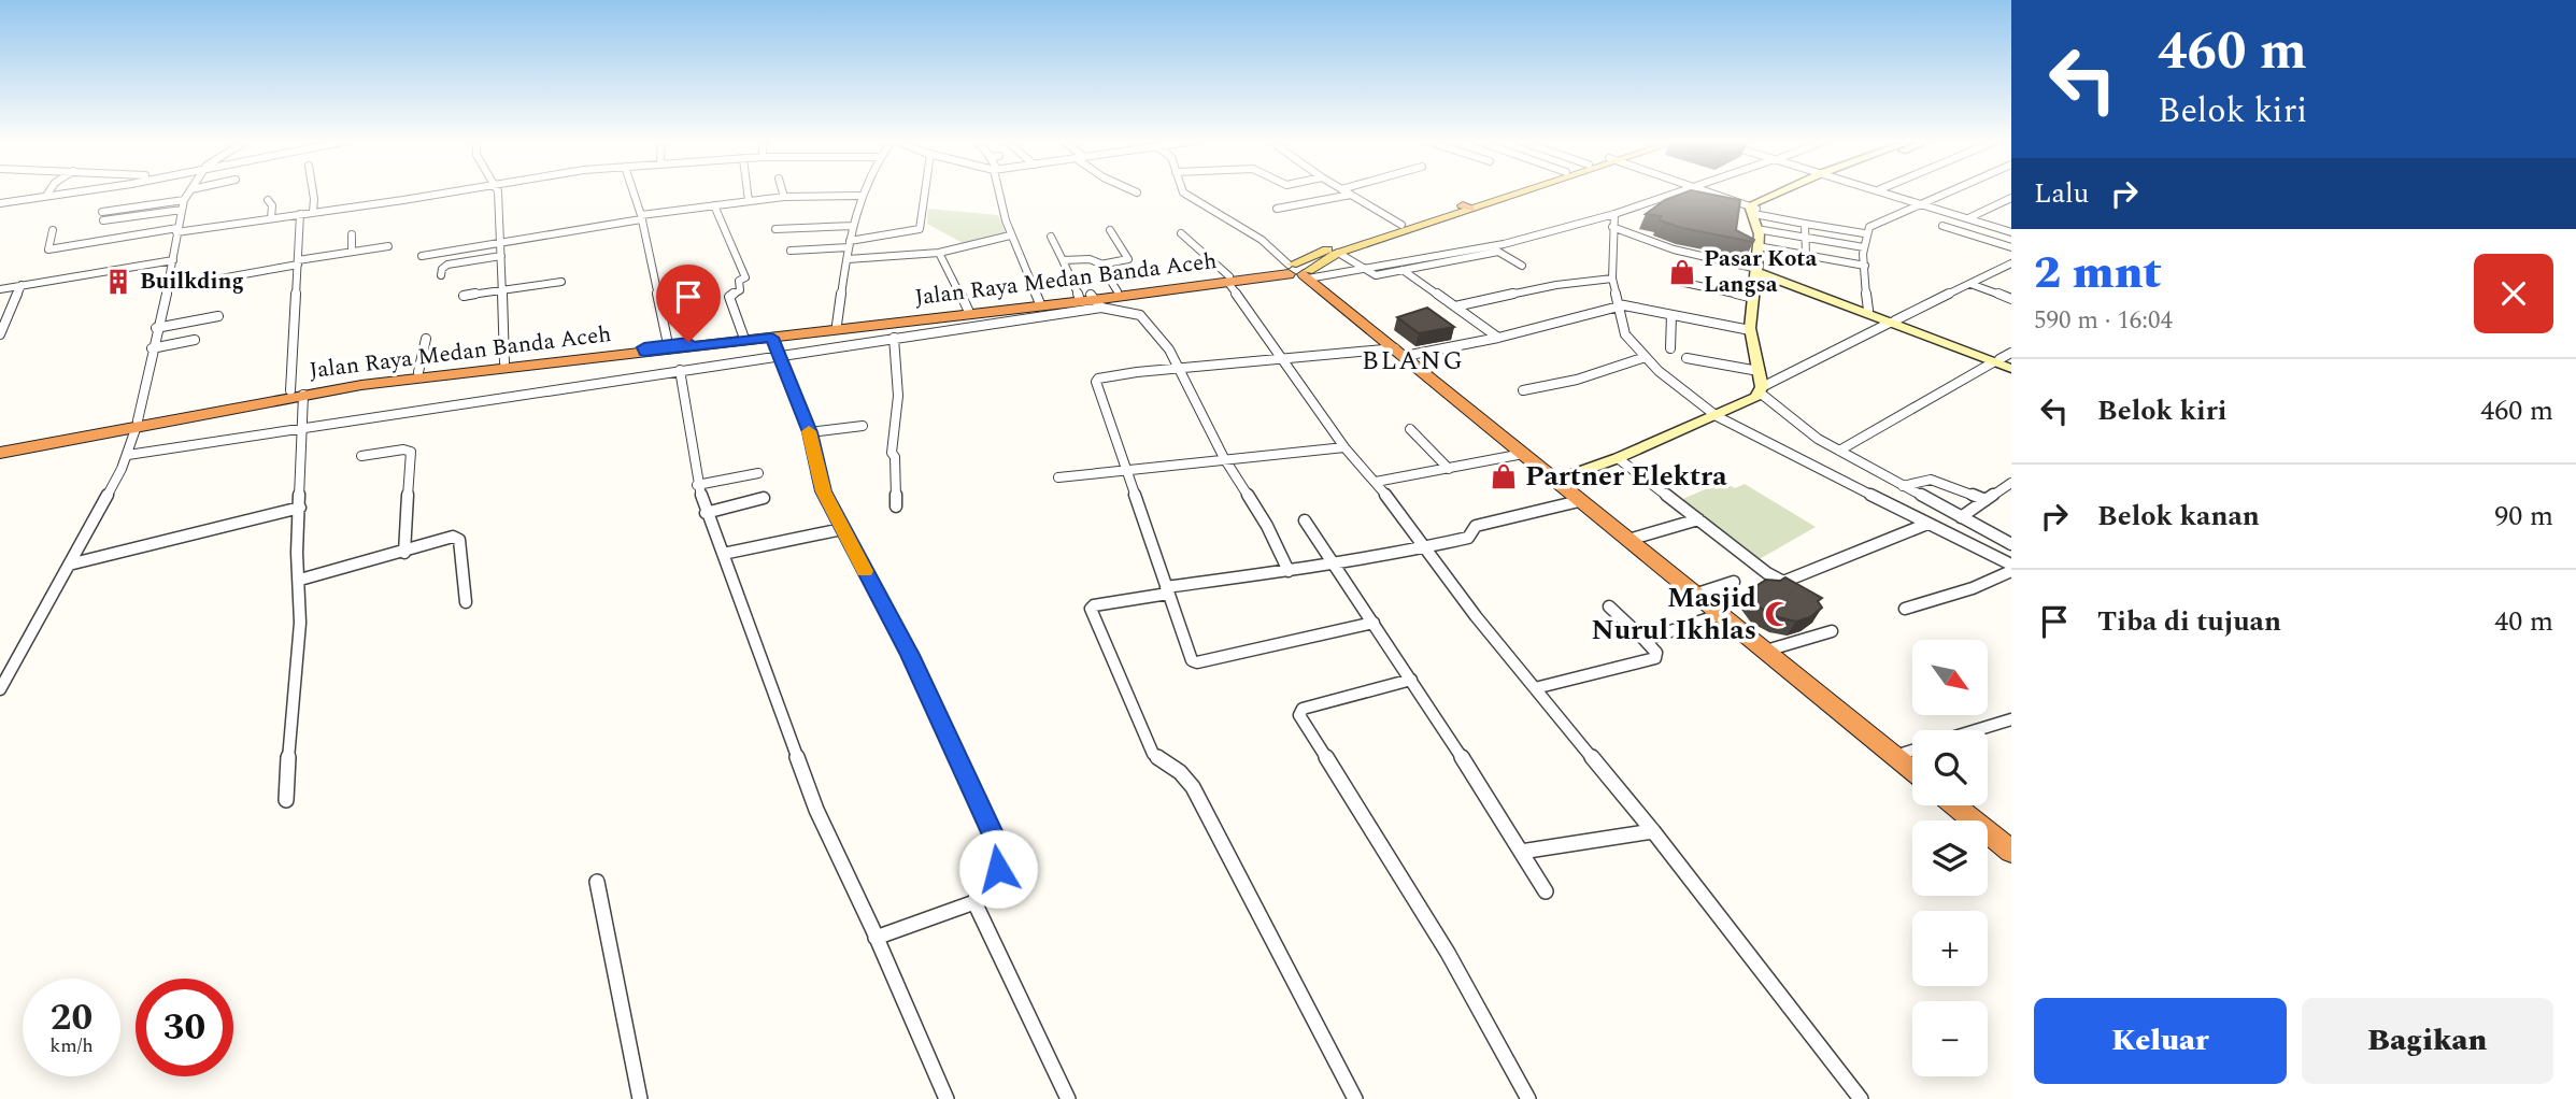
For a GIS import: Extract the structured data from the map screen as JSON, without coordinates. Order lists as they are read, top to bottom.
{
  "streets": {
    "highway": ["Jalan Raya Medan Banda Aceh"]
  },
  "districts": ["BLANG"],
  "places": {
    "shop": ["Pasar Kota Langsa", "Partner Elektra"],
    "building": ["Builkding"],
    "mosque": ["Masjid Nurul Ikhlas"]
  },
  "north": "bottom right",
  "page": {
    "turn": ["460 m", "Belok kiri"],
    "then": "Lalu",
    "heading": ["2 mnt", "590 m · 16:04"],
    "list": [
      {
        "name": "Belok kiri",
        "value": "460 m"
      },
      {
        "name": "Belok kanan",
        "value": "90 m"
      },
      {
        "name": "Tiba di tujuan",
        "value": "40 m"
      }
    ],
    "map_buttons": ["+", "−"],
    "speed": "20 km/h",
    "limit": "30",
    "buttons": ["Keluar", "Bagikan"]
  }
}
